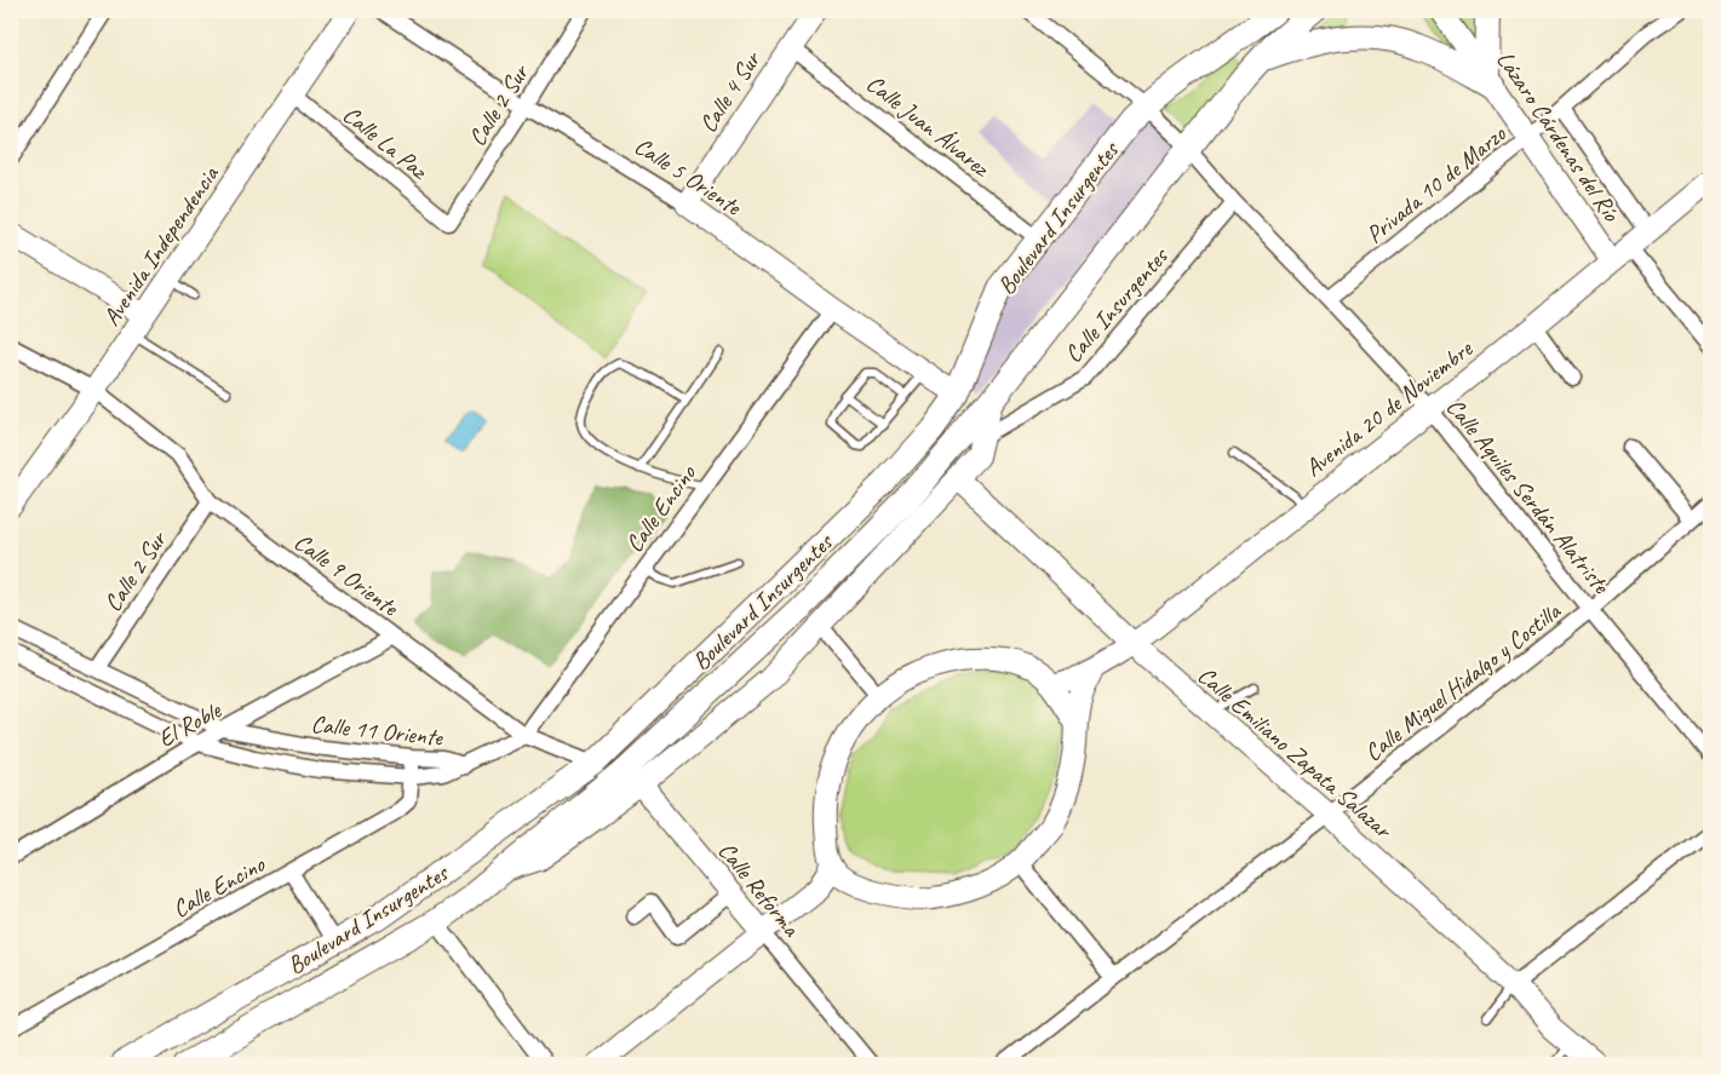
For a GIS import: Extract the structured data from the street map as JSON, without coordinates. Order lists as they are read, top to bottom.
{
  "streets": {
    "main road": ["Boulevard Insurgentes"],
    "street": [
      "Calle 4 Sur",
      "Calle 2 Sur",
      "Calle Juan Álvarez",
      "Lázaro Cárdenas del Río",
      "Calle La Paz",
      "Calle 5 Oriente",
      "Privada 10 de Marzo",
      "Avenida Independencia",
      "Calle Insurgentes",
      "Avenida 20 de Noviembre",
      "Calle Aquiles Serdán Alatriste",
      "Calle Encino",
      "Calle 9 Oriente",
      "Calle Miguel Hidalgo y Costilla",
      "El Roble",
      "Calle 11 Oriente",
      "Calle Emiliano Zapata Salazar",
      "Calle Reforma"
    ]
  },
  "crossings": [
    ["Calle 4 Sur", "Calle Juan Álvarez"],
    ["Calle 4 Sur", "Calle 5 Oriente"],
    ["Calle 2 Sur", "Calle La Paz"],
    ["Calle 2 Sur", "Calle 5 Oriente"],
    ["Calle 2 Sur", "Calle 9 Oriente"],
    ["Calle 2 Sur", "Calle 11 Oriente"],
    ["Calle Juan Álvarez", "Boulevard Insurgentes"],
    ["Lázaro Cárdenas del Río", "Privada 10 de Marzo"],
    ["Lázaro Cárdenas del Río", "Avenida 20 de Noviembre"],
    ["Calle La Paz", "Avenida Independencia"],
    ["Calle 5 Oriente", "Boulevard Insurgentes"],
    ["Calle 5 Oriente", "Calle Encino"],
    ["Privada 10 de Marzo", "Calle Aquiles Serdán Alatriste"],
    ["Boulevard Insurgentes", "Calle Insurgentes"],
    ["Boulevard Insurgentes", "Calle Aquiles Serdán Alatriste"],
    ["Boulevard Insurgentes", "Calle 9 Oriente"],
    ["Boulevard Insurgentes", "Calle Emiliano Zapata Salazar"],
    ["Boulevard Insurgentes", "Calle Reforma"],
    ["Avenida Independencia", "Calle 9 Oriente"],
    ["Calle Insurgentes", "Calle Aquiles Serdán Alatriste"],
    ["Avenida 20 de Noviembre", "Calle Aquiles Serdán Alatriste"],
    ["Avenida 20 de Noviembre", "Calle Emiliano Zapata Salazar"],
    ["Calle Aquiles Serdán Alatriste", "Calle Miguel Hidalgo y Costilla"],
    ["Calle Encino", "Calle 9 Oriente"],
    ["Calle Encino", "Calle 11 Oriente"],
    ["Calle 9 Oriente", "El Roble"],
    ["Calle 9 Oriente", "Calle Reforma"],
    ["Calle Miguel Hidalgo y Costilla", "Calle Emiliano Zapata Salazar"],
    ["El Roble", "Calle 11 Oriente"]
  ]
}
